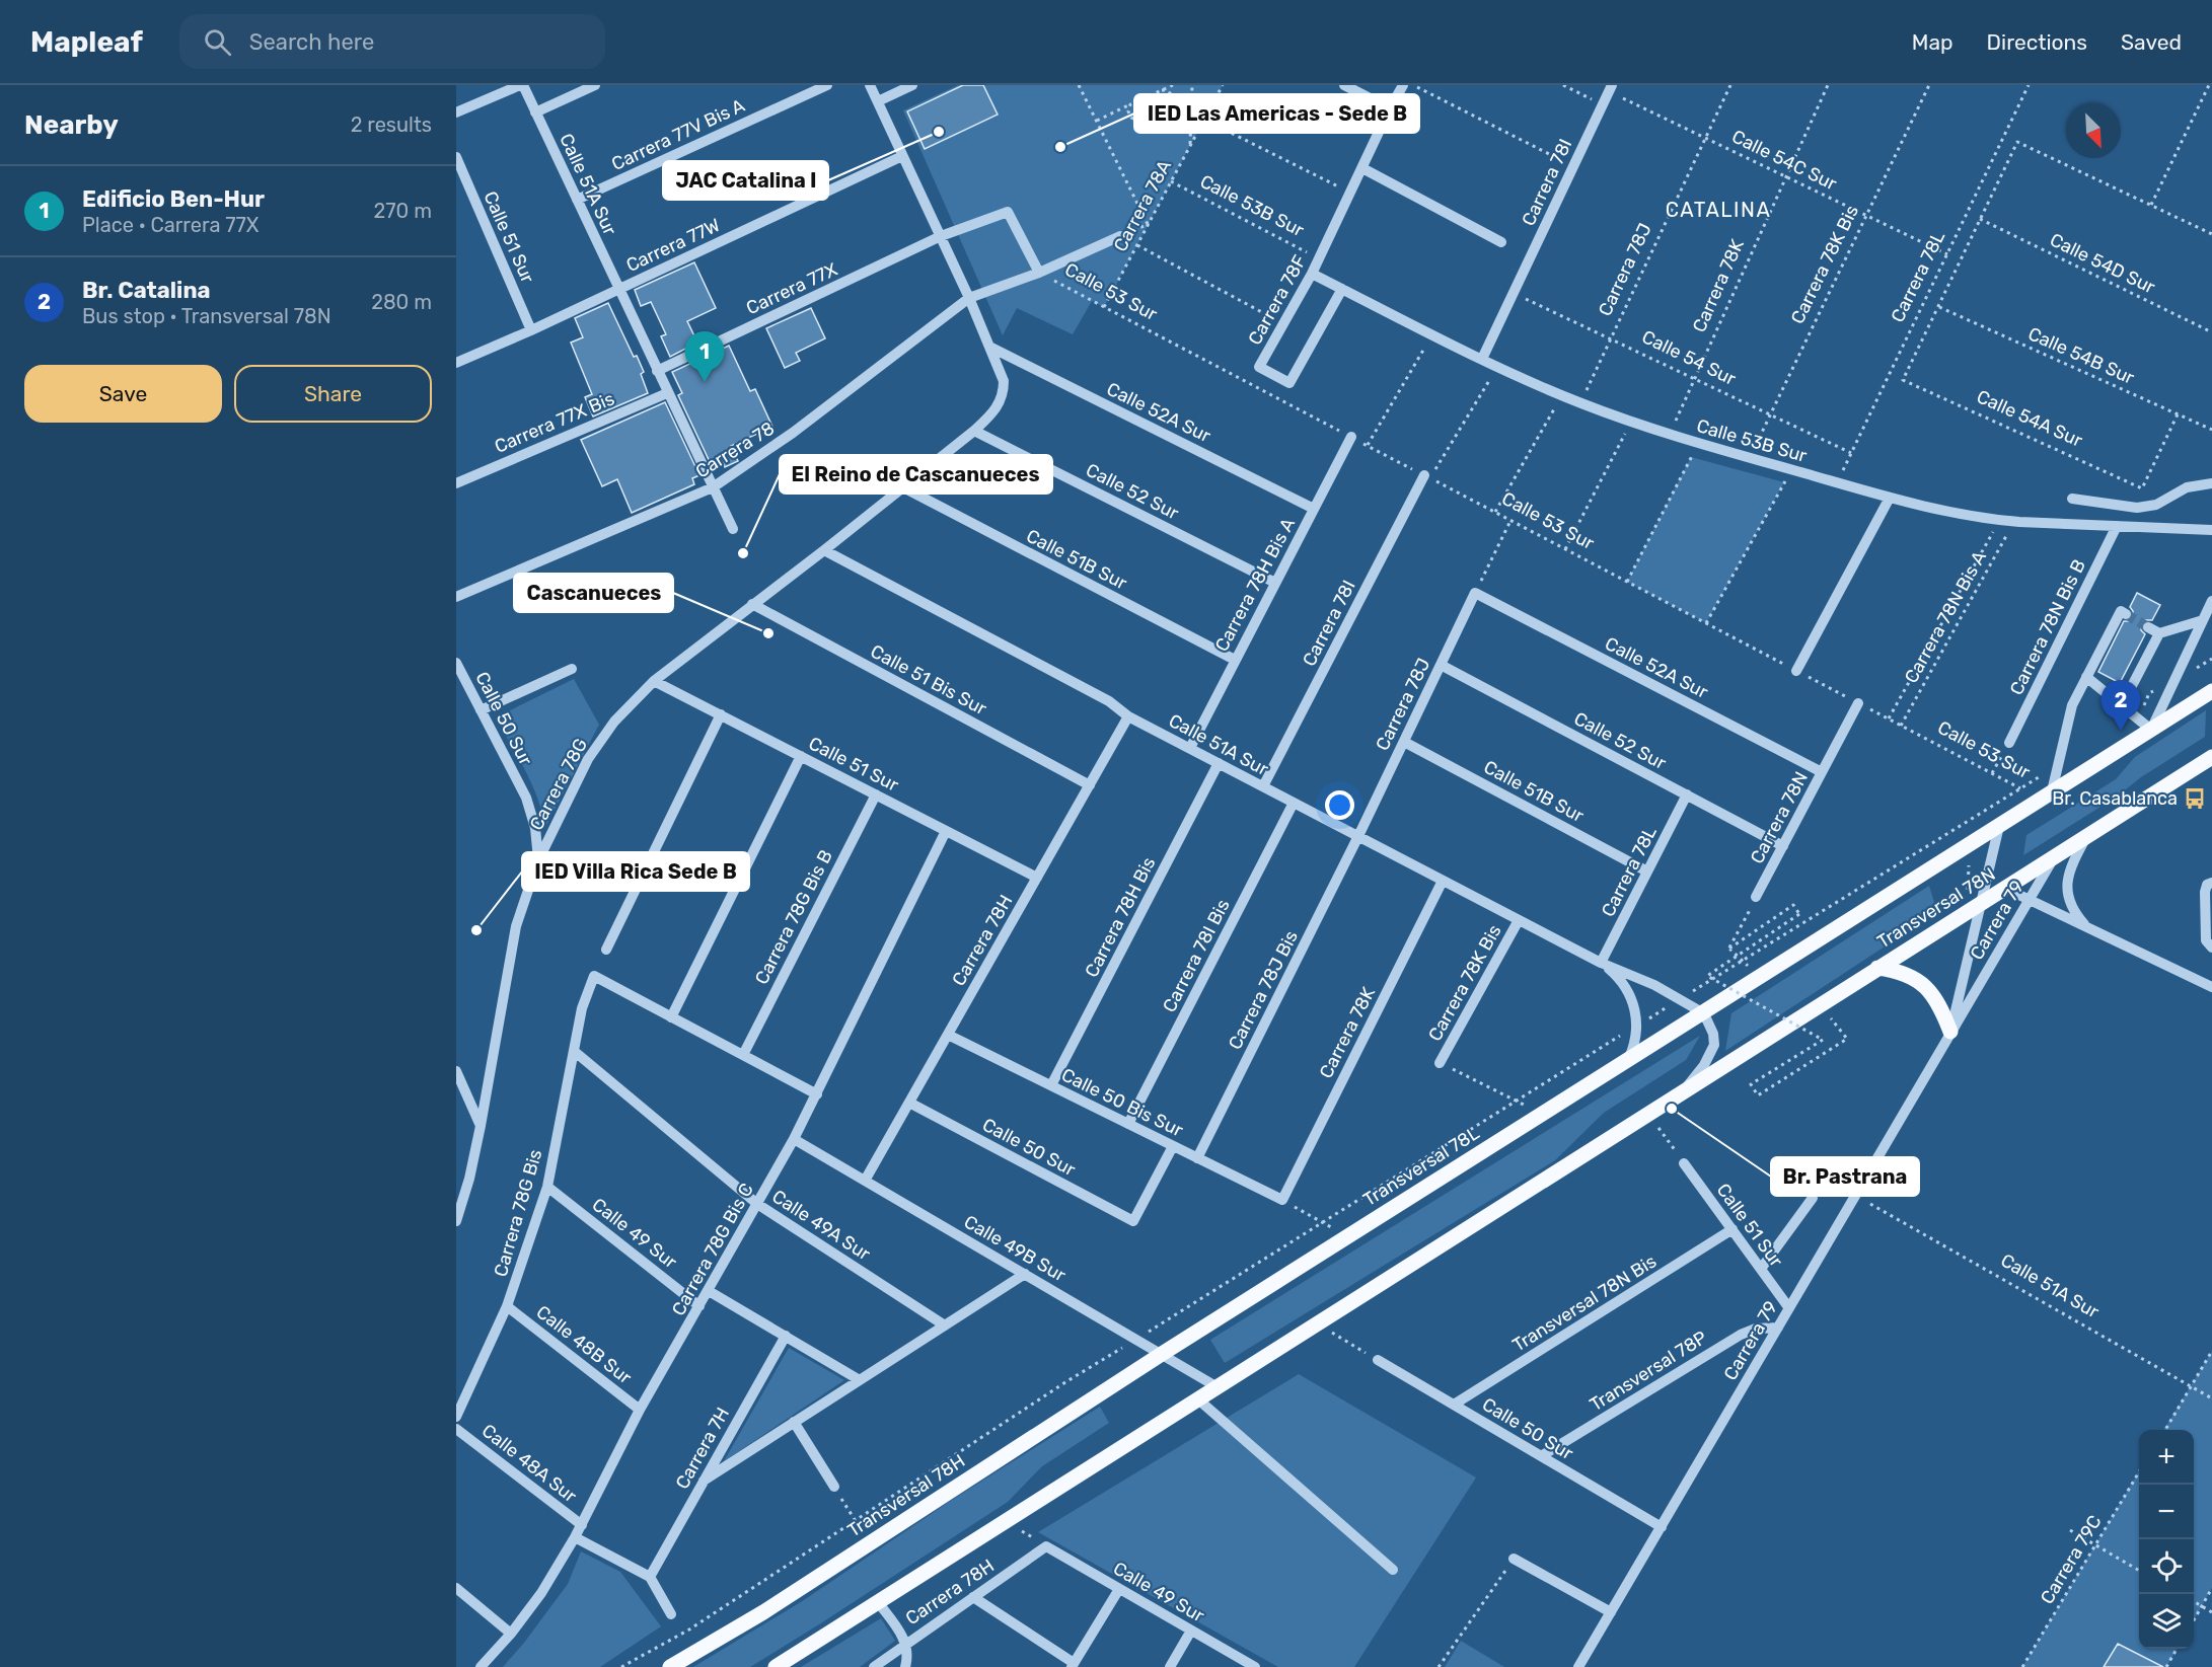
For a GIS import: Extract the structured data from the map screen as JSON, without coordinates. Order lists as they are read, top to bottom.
{
  "streets": {
    "main road": ["Transversal 78N", "Transversal 78L", "Transversal 78H"],
    "street": [
      "Carrera 77V Bis A",
      "Carrera 78I",
      "Calle 51A Sur",
      "Calle 53B Sur",
      "Calle 51 Sur",
      "Carrera 77W",
      "Carrera 78K Bis",
      "Carrera 78J",
      "Carrera 78L",
      "Carrera 78K",
      "Carrera 77X",
      "Carrera 78F",
      "Calle 52A Sur",
      "Carrera 77X Bis",
      "Carrera 78",
      "Calle 52 Sur",
      "Calle 51B Sur",
      "Carrera 78H Bis A",
      "Carrera 78N Bis B",
      "Calle 51 Bis Sur",
      "Calle 50 Sur",
      "Carrera 78G",
      "Carrera 78N",
      "Carrera 78G Bis B",
      "Carrera 78H Bis",
      "Carrera 79",
      "Carrera 78H",
      "Carrera 78I Bis",
      "Carrera 78J Bis",
      "Calle 50 Bis Sur",
      "Carrera 78G Bis",
      "Calle 49A Sur",
      "Calle 49 Sur",
      "Calle 49B Sur",
      "Carrera 78G Bis C",
      "Transversal 78N Bis",
      "Calle 48B Sur",
      "Transversal 78P",
      "Carrera 7H",
      "Calle 48A Sur"
    ],
    "path": [
      "Calle 54C Sur",
      "Carrera 78A",
      "Calle 54D Sur",
      "Calle 53 Sur",
      "Calle 54B Sur",
      "Calle 54 Sur",
      "Calle 54A Sur",
      "Carrera 78N Bis A",
      "Carrera 79C"
    ]
  },
  "crossings": [
    ["Carrera 77V Bis A", "Calle 51A Sur"],
    ["Calle 54C Sur", "Carrera 78I"],
    ["Calle 54C Sur", "Carrera 78K Bis"],
    ["Calle 54C Sur", "Carrera 78J"],
    ["Calle 54C Sur", "Carrera 78L"],
    ["Calle 54C Sur", "Carrera 78K"],
    ["Carrera 78I", "Calle 51A Sur"],
    ["Carrera 78I", "Calle 53B Sur"],
    ["Carrera 78I", "Calle 53 Sur"],
    ["Carrera 78I", "Calle 54 Sur"],
    ["Calle 51A Sur", "Carrera 77W"],
    ["Calle 51A Sur", "Carrera 78K Bis"],
    ["Calle 51A Sur", "Carrera 78J"],
    ["Calle 51A Sur", "Carrera 78L"],
    ["Calle 51A Sur", "Carrera 78K"],
    ["Calle 51A Sur", "Carrera 77X"],
    ["Calle 51A Sur", "Carrera 77X Bis"],
    ["Calle 51A Sur", "Carrera 78"],
    ["Calle 51A Sur", "Carrera 78H Bis A"],
    ["Calle 51A Sur", "Carrera 78G"],
    ["Calle 51A Sur", "Transversal 78N"],
    ["Calle 51A Sur", "Carrera 78H Bis"],
    ["Calle 51A Sur", "Carrera 78H"],
    ["Calle 51A Sur", "Carrera 78I Bis"],
    ["Calle 51A Sur", "Carrera 78J Bis"],
    ["Calle 51A Sur", "Transversal 78L"],
    ["Carrera 78A", "Calle 53B Sur"],
    ["Carrera 78A", "Calle 53 Sur"],
    ["Calle 53B Sur", "Carrera 78K Bis"],
    ["Calle 53B Sur", "Carrera 78J"],
    ["Calle 53B Sur", "Carrera 78L"],
    ["Calle 53B Sur", "Carrera 78K"],
    ["Calle 53B Sur", "Carrera 78F"],
    ["Calle 53B Sur", "Carrera 78N Bis A"],
    ["Calle 53B Sur", "Carrera 78N Bis B"],
    ["Calle 51 Sur", "Carrera 77W"],
    ["Calle 51 Sur", "Carrera 78G"],
    ["Calle 51 Sur", "Carrera 78G Bis B"],
    ["Calle 51 Sur", "Carrera 79"],
    ["Calle 51 Sur", "Carrera 78H"],
    ["Calle 51 Sur", "Carrera 78G Bis C"],
    ["Calle 51 Sur", "Transversal 78N Bis"],
    ["Carrera 78K Bis", "Calle 54 Sur"],
    ["Carrera 78J", "Calle 54 Sur"],
    ["Carrera 78J", "Calle 52A Sur"],
    ["Carrera 78J", "Calle 52 Sur"],
    ["Carrera 78J", "Calle 51B Sur"],
    ["Carrera 78J", "Carrera 78J Bis"],
    ["Carrera 78L", "Calle 54 Sur"],
    ["Carrera 78L", "Calle 52 Sur"],
    ["Carrera 78L", "Calle 51B Sur"],
    ["Carrera 78K", "Calle 54 Sur"],
    ["Carrera 78K", "Calle 50 Bis Sur"],
    ["Carrera 77X", "Calle 53 Sur"],
    ["Carrera 77X", "Carrera 78"],
    ["Calle 53 Sur", "Carrera 78"],
    ["Calle 53 Sur", "Carrera 78H Bis A"],
    ["Calle 53 Sur", "Carrera 78N Bis A"],
    ["Calle 53 Sur", "Carrera 78N"],
    ["Calle 53 Sur", "Transversal 78N"],
    ["Calle 54B Sur", "Calle 54A Sur"],
    ["Calle 52A Sur", "Carrera 78H Bis A"],
    ["Calle 52A Sur", "Carrera 78G"],
    ["Calle 52A Sur", "Carrera 78N"],
    ["Calle 52 Sur", "Carrera 78H Bis A"],
    ["Calle 52 Sur", "Carrera 78G"],
    ["Calle 52 Sur", "Carrera 78N"],
    ["Calle 51B Sur", "Carrera 78H Bis A"],
    ["Calle 51B Sur", "Carrera 78G"],
    ["Calle 51 Bis Sur", "Carrera 78G"],
    ["Calle 51 Bis Sur", "Carrera 78H"],
    ["Calle 50 Sur", "Carrera 78G"],
    ["Calle 50 Sur", "Carrera 79"],
    ["Calle 50 Sur", "Carrera 78H"],
    ["Calle 50 Sur", "Calle 50 Bis Sur"],
    ["Calle 50 Sur", "Transversal 78N Bis"],
    ["Calle 50 Sur", "Transversal 78P"],
    ["Transversal 78N", "Carrera 79"],
    ["Transversal 78N", "Transversal 78L"],
    ["Carrera 78H Bis", "Calle 50 Bis Sur"],
    ["Carrera 79", "Transversal 78P"],
    ["Carrera 78H", "Calle 50 Bis Sur"],
    ["Carrera 78H", "Calle 49 Sur"],
    ["Carrera 78H", "Calle 49B Sur"],
    ["Carrera 78I Bis", "Calle 50 Bis Sur"],
    ["Carrera 78J Bis", "Calle 50 Bis Sur"],
    ["Transversal 78L", "Calle 49B Sur"],
    ["Transversal 78L", "Transversal 78H"],
    ["Carrera 78G Bis", "Calle 49A Sur"],
    ["Carrera 78G Bis", "Calle 49 Sur"],
    ["Carrera 78G Bis", "Calle 48B Sur"],
    ["Calle 49A Sur", "Carrera 78G Bis C"],
    ["Calle 49 Sur", "Carrera 78G Bis C"],
    ["Calle 49B Sur", "Carrera 78G Bis C"],
    ["Calle 49B Sur", "Transversal 78H"],
    ["Carrera 78G Bis C", "Calle 48B Sur"],
    ["Carrera 78G Bis C", "Calle 48A Sur"]
  ],
  "districts": ["CATALINA"],
  "places": {
    "other": [
      "JAC Catalina I",
      "IED Las Americas - Sede B",
      "El Reino de Cascanueces",
      "Cascanueces",
      "IED Villa Rica Sede B",
      "Br. Pastrana"
    ],
    "bus stop": ["Br. Casablanca"]
  },
  "north": "bottom right",
  "page": {
    "header": "Mapleaf",
    "search": "Search here",
    "nav": ["Map", "Directions", "Saved"],
    "heading": ["Nearby", "2 results"],
    "list": [
      {
        "mark": "1",
        "name": "Edificio Ben-Hur",
        "note": "Place · Carrera 77X",
        "value": "270 m"
      },
      {
        "mark": "2",
        "name": "Br. Catalina",
        "note": "Bus stop · Transversal 78N",
        "value": "280 m"
      }
    ],
    "pins": ["1", "2"],
    "buttons": ["Save", "Share"],
    "map_buttons": ["+", "−"]
  }
}
